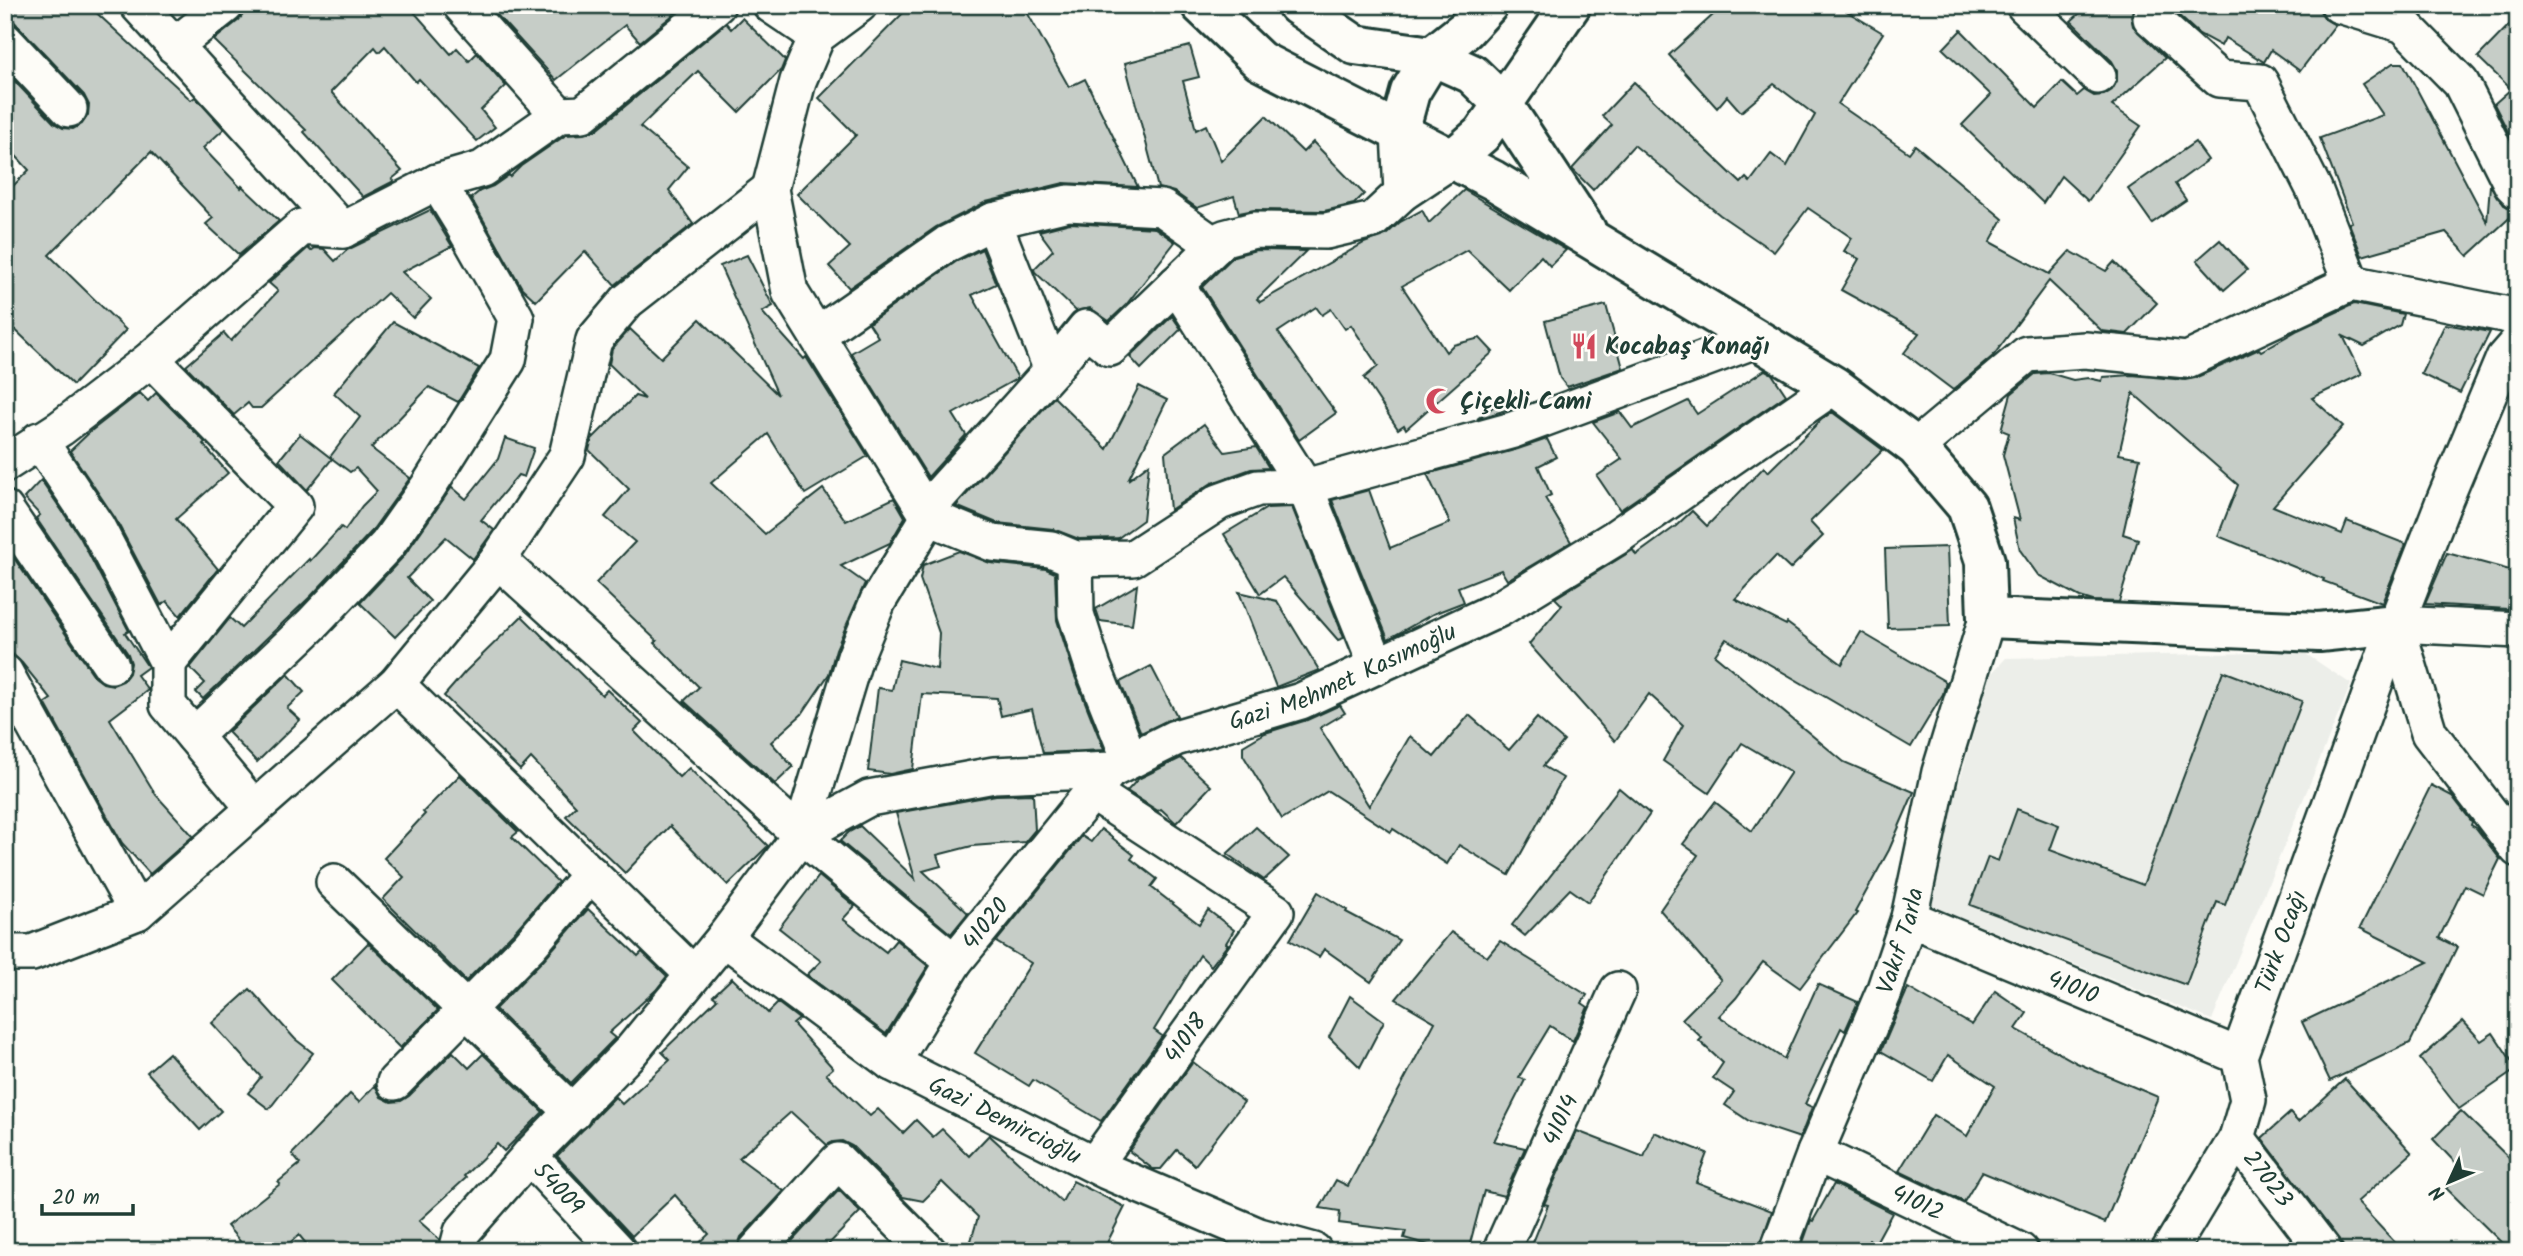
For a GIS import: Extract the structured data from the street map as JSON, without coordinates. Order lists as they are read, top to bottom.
{
  "streets": {
    "street": [
      "Gazi Mehmet Kasımoğlu",
      "41020",
      "Vakıf Tarla",
      "Türk Ocağı",
      "41010",
      "41018",
      "Gazi Demircioğlu",
      "41014",
      "27023",
      "54009",
      "41012"
    ]
  },
  "crossings": [
    ["Gazi Mehmet Kasımoğlu", "41020"],
    ["Gazi Mehmet Kasımoğlu", "41018"],
    ["41020", "41018"],
    ["41020", "Gazi Demircioğlu"],
    ["Vakıf Tarla", "41010"],
    ["Vakıf Tarla", "41012"],
    ["Türk Ocağı", "41010"],
    ["41018", "Gazi Demircioğlu"]
  ],
  "places": {
    "restaurant": ["Kocabaş Konağı"],
    "mosque": ["Çiçekli Cami"]
  },
  "scale_bar": "20 m",
  "north": "bottom left"
}
